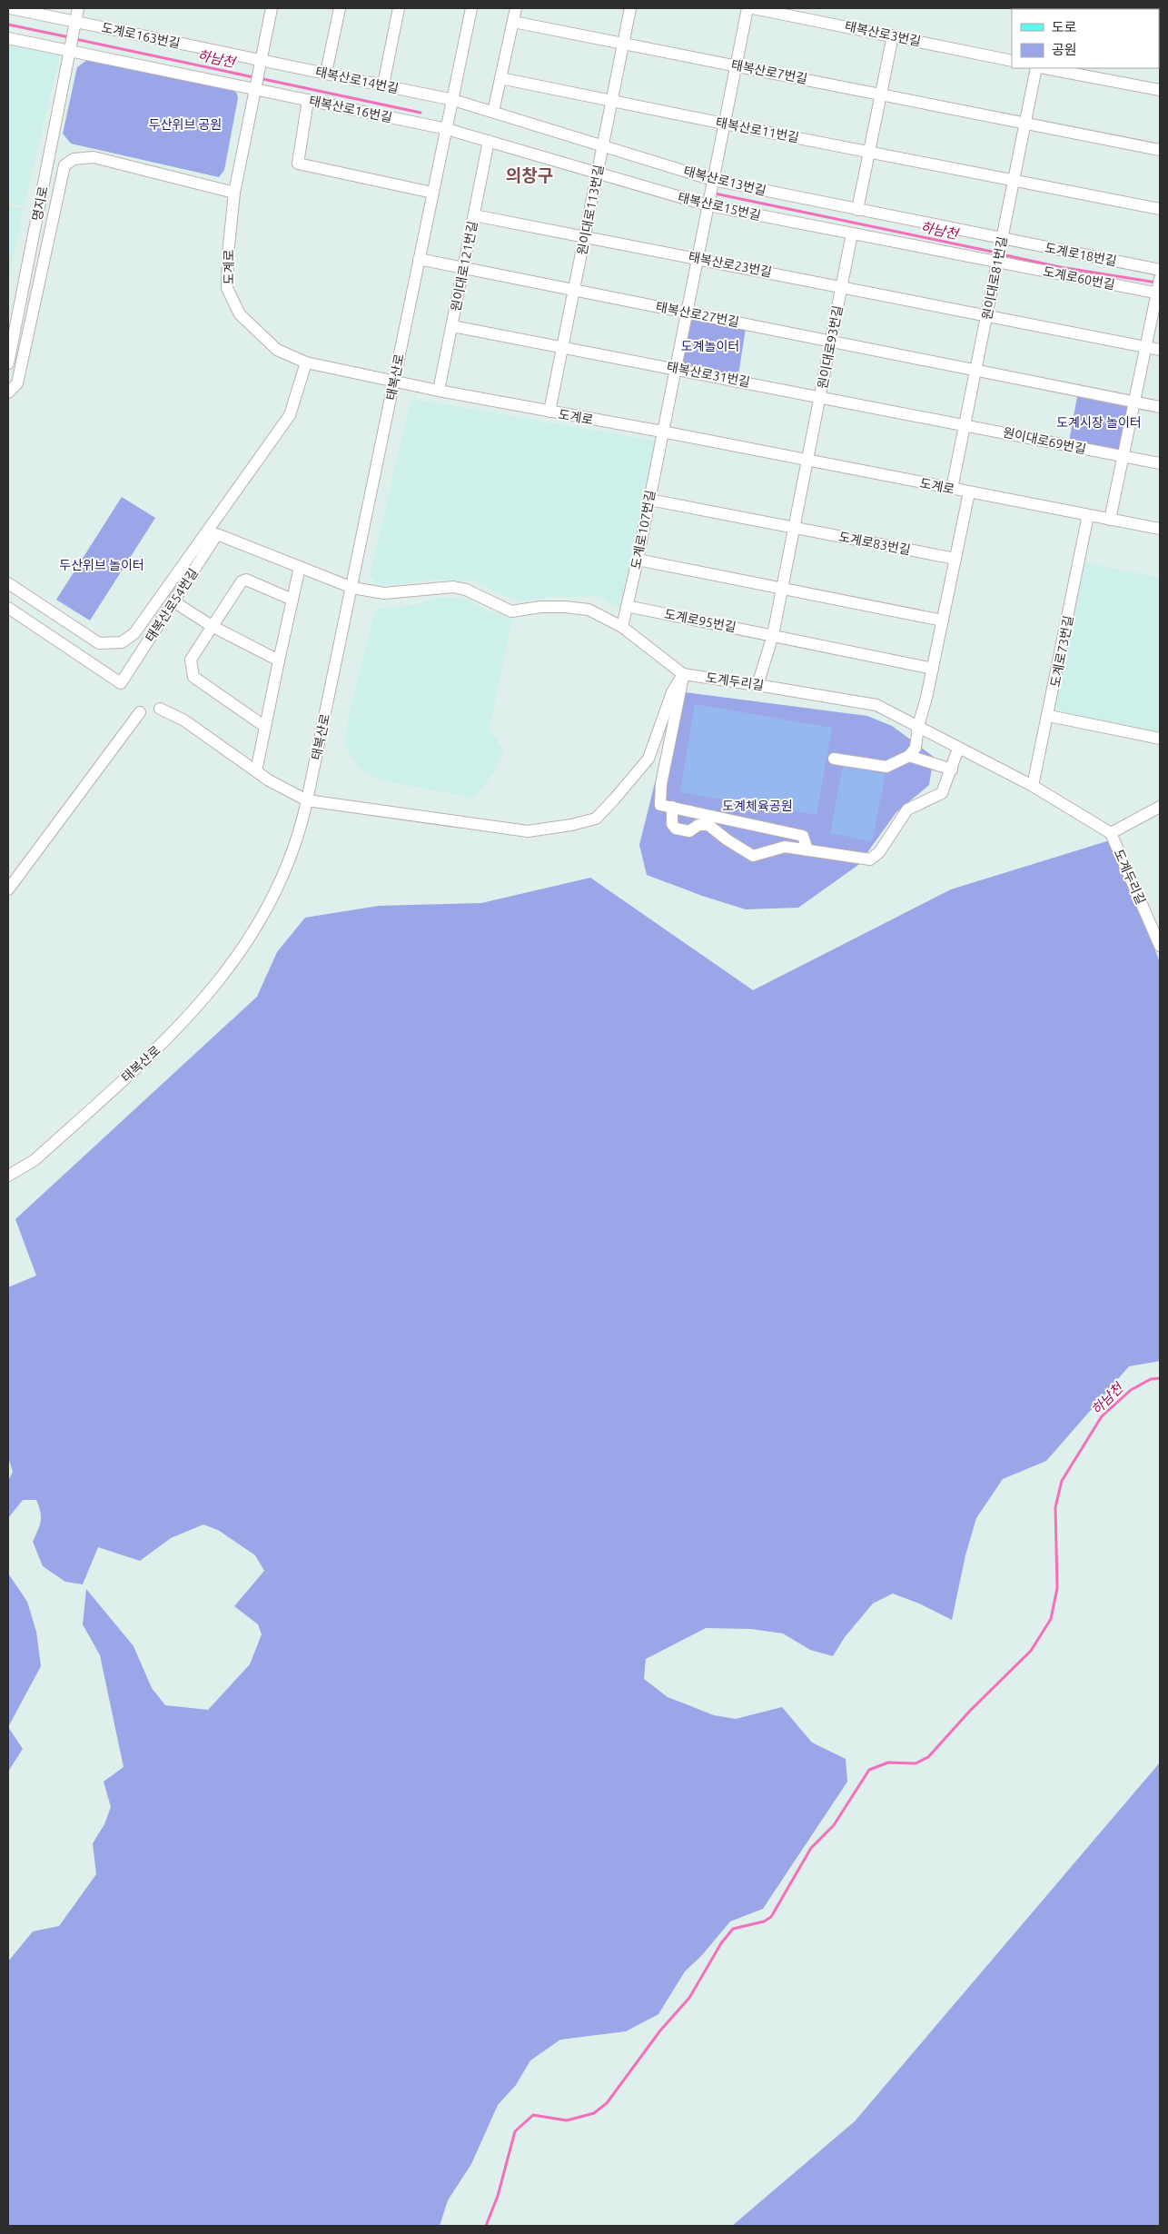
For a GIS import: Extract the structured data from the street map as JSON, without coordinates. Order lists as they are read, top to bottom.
{
  "streets": {
    "street": [
      "태복산로3번길",
      "도계로163번길",
      "태복산로7번길",
      "태복산로14번길",
      "태복산로16번길",
      "태복산로11번길",
      "태복산로13번길",
      "명지로",
      "태복산로15번길",
      "원이대로113번길",
      "도계로18번길",
      "태복산로23번길",
      "원이대로121번길",
      "도계로",
      "원이대로81번길",
      "도계로60번길",
      "태복산로27번길",
      "원이대로93번길",
      "태복산로31번길",
      "태복산로",
      "원이대로69번길",
      "도계로107번길",
      "도계로83번길",
      "태복산로54번길",
      "도계로95번길",
      "도계로73번길",
      "도계두리길"
    ]
  },
  "crossings": [
    ["도계로163번길", "태복산로14번길"],
    ["도계로163번길", "명지로"],
    ["도계로163번길", "도계로"],
    ["태복산로7번길", "원이대로113번길"],
    ["태복산로7번길", "원이대로81번길"],
    ["태복산로7번길", "도계로107번길"],
    ["태복산로14번길", "태복산로13번길"],
    ["태복산로14번길", "도계로"],
    ["태복산로14번길", "태복산로"],
    ["태복산로16번길", "명지로"],
    ["태복산로16번길", "태복산로15번길"],
    ["태복산로16번길", "도계로"],
    ["태복산로16번길", "태복산로"],
    ["태복산로11번길", "원이대로113번길"],
    ["태복산로11번길", "원이대로81번길"],
    ["태복산로11번길", "도계로107번길"],
    ["태복산로13번길", "원이대로113번길"],
    ["태복산로13번길", "도계로18번길"],
    ["태복산로13번길", "원이대로81번길"],
    ["태복산로13번길", "태복산로"],
    ["태복산로13번길", "도계로107번길"],
    ["태복산로15번길", "원이대로113번길"],
    ["태복산로15번길", "원이대로121번길"],
    ["태복산로15번길", "원이대로81번길"],
    ["태복산로15번길", "도계로60번길"],
    ["태복산로15번길", "원이대로93번길"],
    ["태복산로15번길", "태복산로"],
    ["태복산로15번길", "도계로107번길"],
    ["원이대로113번길", "태복산로23번길"],
    ["원이대로113번길", "도계로"],
    ["원이대로113번길", "태복산로27번길"],
    ["원이대로113번길", "태복산로31번길"],
    ["도계로18번길", "원이대로81번길"],
    ["태복산로23번길", "원이대로121번길"],
    ["태복산로23번길", "원이대로81번길"],
    ["태복산로23번길", "원이대로93번길"],
    ["태복산로23번길", "도계로107번길"],
    ["원이대로121번길", "도계로"],
    ["원이대로121번길", "태복산로27번길"],
    ["원이대로121번길", "태복산로31번길"],
    ["도계로", "원이대로81번길"],
    ["도계로", "원이대로93번길"],
    ["도계로", "태복산로"],
    ["도계로", "도계로107번길"],
    ["도계로", "도계로73번길"],
    ["원이대로81번길", "도계로60번길"],
    ["원이대로81번길", "태복산로27번길"],
    ["원이대로81번길", "태복산로31번길"],
    ["원이대로81번길", "원이대로69번길"],
    ["태복산로27번길", "원이대로93번길"],
    ["태복산로27번길", "태복산로"],
    ["태복산로27번길", "도계로107번길"],
    ["원이대로93번길", "태복산로31번길"],
    ["태복산로31번길", "원이대로69번길"],
    ["태복산로31번길", "도계로107번길"],
    ["태복산로", "태복산로54번길"],
    ["태복산로", "도계두리길"],
    ["도계로107번길", "도계로95번길"],
    ["도계로107번길", "도계두리길"],
    ["태복산로54번길", "도계두리길"],
    ["도계로73번길", "도계두리길"]
  ],
  "districts": ["의창구"],
  "water": ["하남천"],
  "parks": [
    "두산위브 공원",
    "도계놀이터",
    "도계시장 놀이터",
    "두산위브 놀이터",
    "도계체육공원"
  ],
  "legend": ["도로", "공원"]
}
